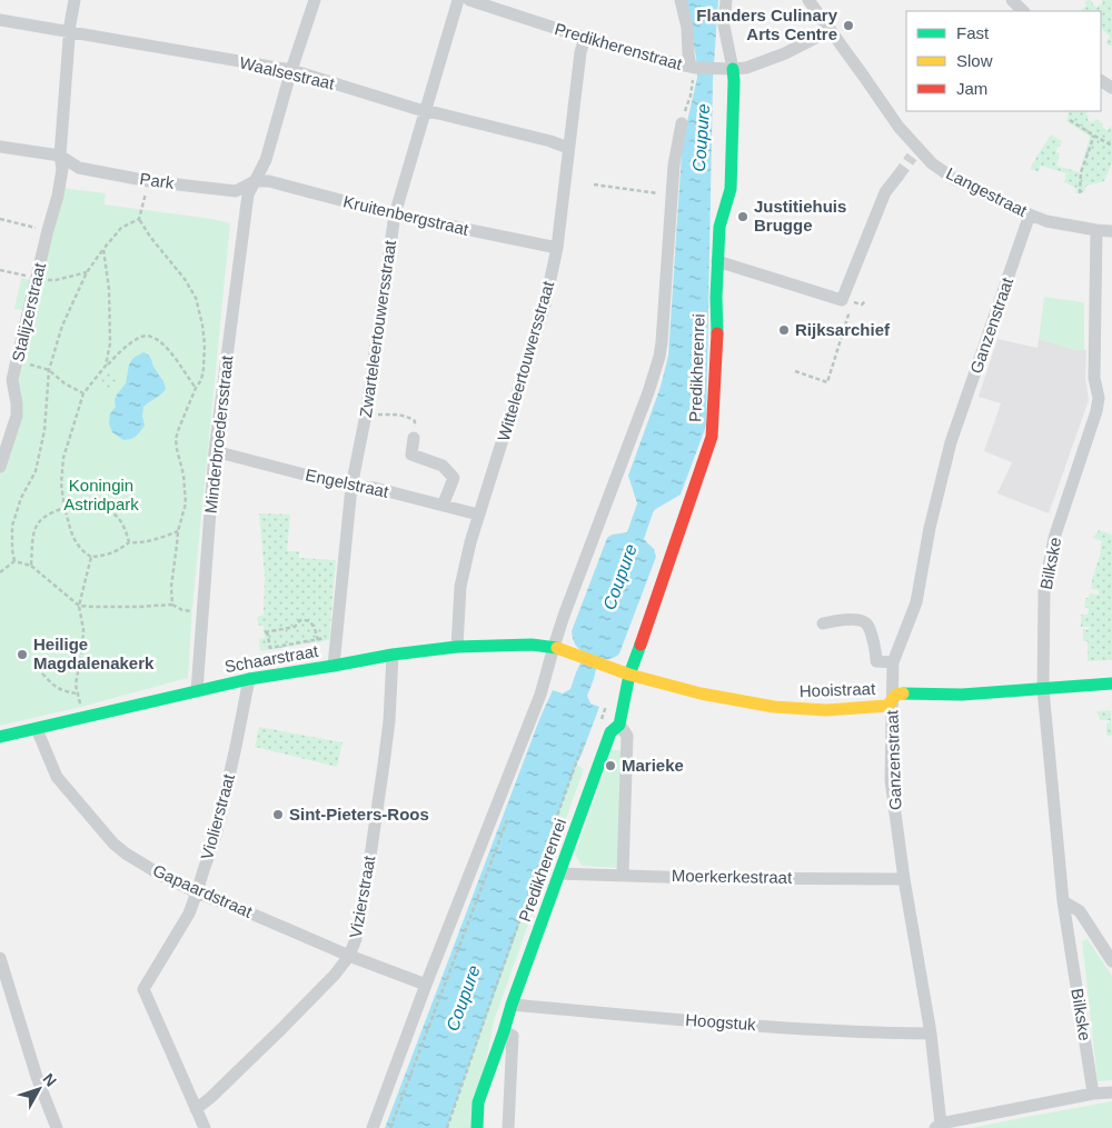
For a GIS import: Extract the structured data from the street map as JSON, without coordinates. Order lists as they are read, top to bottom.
{
  "streets": {
    "street": [
      "Predikherenstraat",
      "Waalsestraat",
      "Park",
      "Langestraat",
      "Kruitenbergstraat",
      "Stalijzerstraat",
      "Ganzenstraat",
      "Zwarteleertouwersstraat",
      "Witteleertouwersstraat",
      "Predikherenrei",
      "Minderbroedersstraat",
      "Engelstraat",
      "Bilkske",
      "Schaarstraat",
      "Hooistraat",
      "Violierstraat",
      "Moerkerkestraat",
      "Gapaardstraat",
      "Vizierstraat",
      "Hoogstuk"
    ]
  },
  "crossings": [
    ["Predikherenstraat", "Langestraat"],
    ["Predikherenstraat", "Witteleertouwersstraat"],
    ["Predikherenstraat", "Predikherenrei"],
    ["Waalsestraat", "Stalijzerstraat"],
    ["Waalsestraat", "Zwarteleertouwersstraat"],
    ["Waalsestraat", "Witteleertouwersstraat"],
    ["Waalsestraat", "Minderbroedersstraat"],
    ["Park", "Kruitenbergstraat"],
    ["Park", "Stalijzerstraat"],
    ["Park", "Minderbroedersstraat"],
    ["Langestraat", "Ganzenstraat"],
    ["Langestraat", "Bilkske"],
    ["Kruitenbergstraat", "Zwarteleertouwersstraat"],
    ["Kruitenbergstraat", "Witteleertouwersstraat"],
    ["Kruitenbergstraat", "Minderbroedersstraat"],
    ["Ganzenstraat", "Hooistraat"],
    ["Ganzenstraat", "Moerkerkestraat"],
    ["Ganzenstraat", "Hoogstuk"],
    ["Zwarteleertouwersstraat", "Engelstraat"],
    ["Zwarteleertouwersstraat", "Schaarstraat"],
    ["Witteleertouwersstraat", "Engelstraat"],
    ["Witteleertouwersstraat", "Schaarstraat"],
    ["Predikherenrei", "Hooistraat"],
    ["Predikherenrei", "Moerkerkestraat"],
    ["Predikherenrei", "Hoogstuk"],
    ["Minderbroedersstraat", "Engelstraat"],
    ["Minderbroedersstraat", "Schaarstraat"],
    ["Bilkske", "Hooistraat"],
    ["Schaarstraat", "Hooistraat"],
    ["Schaarstraat", "Violierstraat"],
    ["Schaarstraat", "Gapaardstraat"],
    ["Schaarstraat", "Vizierstraat"],
    ["Violierstraat", "Gapaardstraat"],
    ["Violierstraat", "Vizierstraat"],
    ["Gapaardstraat", "Vizierstraat"]
  ],
  "water": ["Coupure"],
  "parks": ["Koningin Astridpark"],
  "places": [
    "Flanders Culinary Arts Centre",
    "Justitiehuis Brugge",
    "Rijksarchief",
    "Heilige Magdalenakerk",
    "Marieke",
    "Sint-Pieters-Roos"
  ],
  "legend": ["Fast", "Slow", "Jam"],
  "north": "top right"
}
